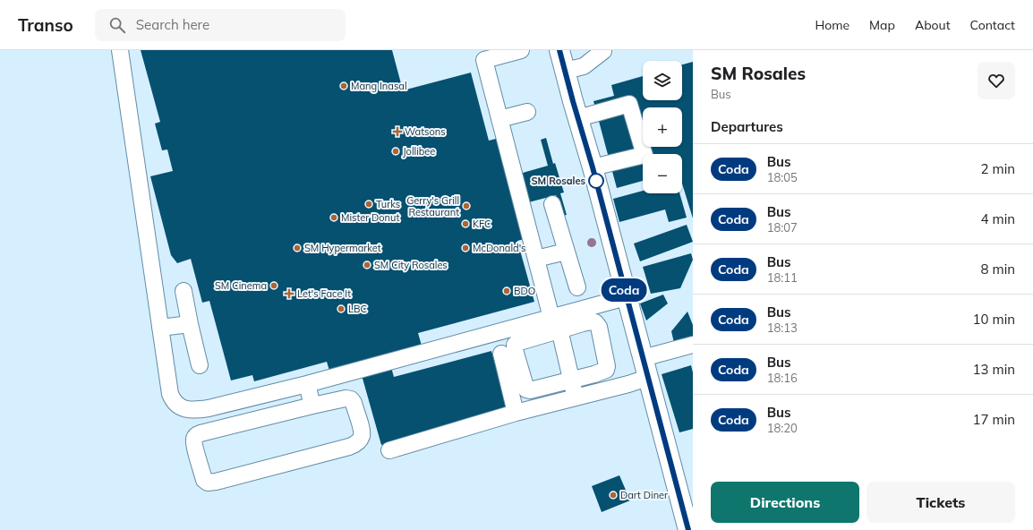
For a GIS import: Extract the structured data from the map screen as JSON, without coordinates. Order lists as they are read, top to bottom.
{
  "places": {
    "other": [
      "Mang Inasal",
      "Jollibee",
      "SM Rosales",
      "Turks",
      "Gerry's Grill Restaurant",
      "Mister Donut",
      "KFC",
      "SM Hypermarket",
      "McDonald's",
      "SM City Rosales",
      "SM Cinema",
      "BDO",
      "LBC",
      "Dart Diner"
    ],
    "health": ["Watsons", "Let's Face It"]
  },
  "lines": ["bus line Coda"],
  "page": {
    "header": "Transo",
    "search": "Search here",
    "nav": [
      "Home",
      "Map",
      "About",
      "Contact"
    ],
    "on_map": "Coda",
    "heading": [
      ["SM Rosales", "Bus"],
      "Departures"
    ],
    "map_buttons": ["+", "−"],
    "list": [
      {
        "mark": "Coda",
        "name": "Bus",
        "note": "18:05",
        "value": "2 min"
      },
      {
        "mark": "Coda",
        "name": "Bus",
        "note": "18:07",
        "value": "4 min"
      },
      {
        "mark": "Coda",
        "name": "Bus",
        "note": "18:11",
        "value": "8 min"
      },
      {
        "mark": "Coda",
        "name": "Bus",
        "note": "18:13",
        "value": "10 min"
      },
      {
        "mark": "Coda",
        "name": "Bus",
        "note": "18:16",
        "value": "13 min"
      },
      {
        "mark": "Coda",
        "name": "Bus",
        "note": "18:20",
        "value": "17 min"
      }
    ],
    "buttons": ["Directions", "Tickets"]
  }
}
